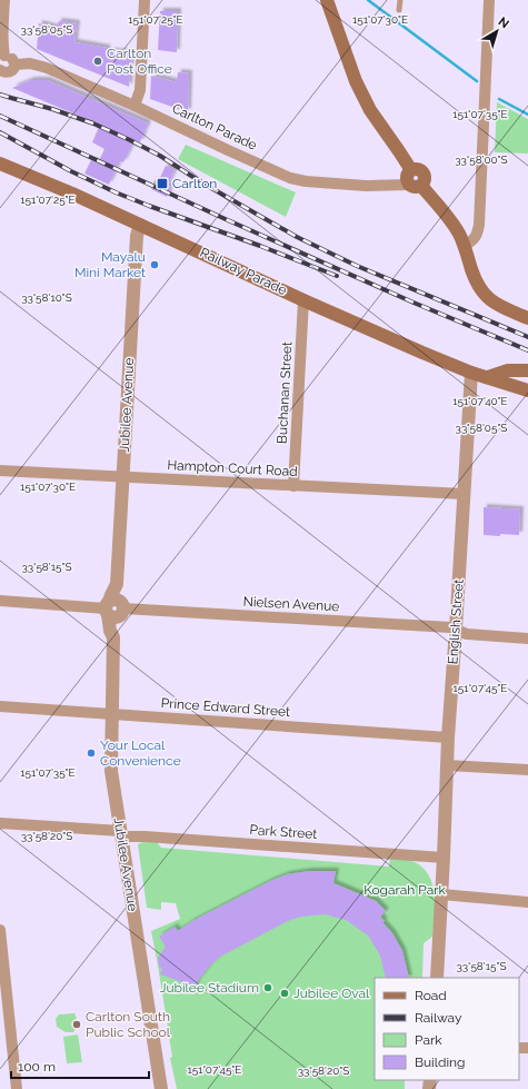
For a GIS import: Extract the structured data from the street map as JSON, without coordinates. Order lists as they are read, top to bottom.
{
  "streets": {
    "main road": ["Railway Parade"],
    "street": [
      "Carlton Parade",
      "Buchanan Street",
      "Jubilee Avenue",
      "Hampton Court Road",
      "Nielsen Avenue",
      "English Street",
      "Prince Edward Street",
      "Park Street"
    ]
  },
  "crossings": [
    ["Railway Parade", "Buchanan Street"],
    ["Railway Parade", "Jubilee Avenue"],
    ["Railway Parade", "English Street"],
    ["Buchanan Street", "Hampton Court Road"],
    ["Jubilee Avenue", "Hampton Court Road"],
    ["Jubilee Avenue", "Nielsen Avenue"],
    ["Jubilee Avenue", "Prince Edward Street"],
    ["Jubilee Avenue", "Park Street"],
    ["Hampton Court Road", "English Street"],
    ["Nielsen Avenue", "English Street"],
    ["English Street", "Prince Edward Street"],
    ["English Street", "Park Street"]
  ],
  "parks": ["Kogarah Park"],
  "places": {
    "other": [
      "Carlton Post Office",
      "Mayalu Mini Market",
      "Your Local Convenience",
      "Jubilee Stadium",
      "Jubilee Oval",
      "Carlton South Public School"
    ],
    "transit": ["Carlton"]
  },
  "legend": [
    "Road",
    "Railway",
    "Park",
    "Building"
  ],
  "scale_bar": "100 m",
  "north": "top right",
  "coordinates": [
    "151°07'30\"E",
    "151°07'25\"E",
    "33°58'05\"S",
    "151°07'35\"E",
    "33°58'00\"S",
    "33°58'10\"S",
    "151°07'40\"E",
    "33°58'15\"S",
    "151°07'45\"E",
    "33°58'20\"S"
  ]
}
